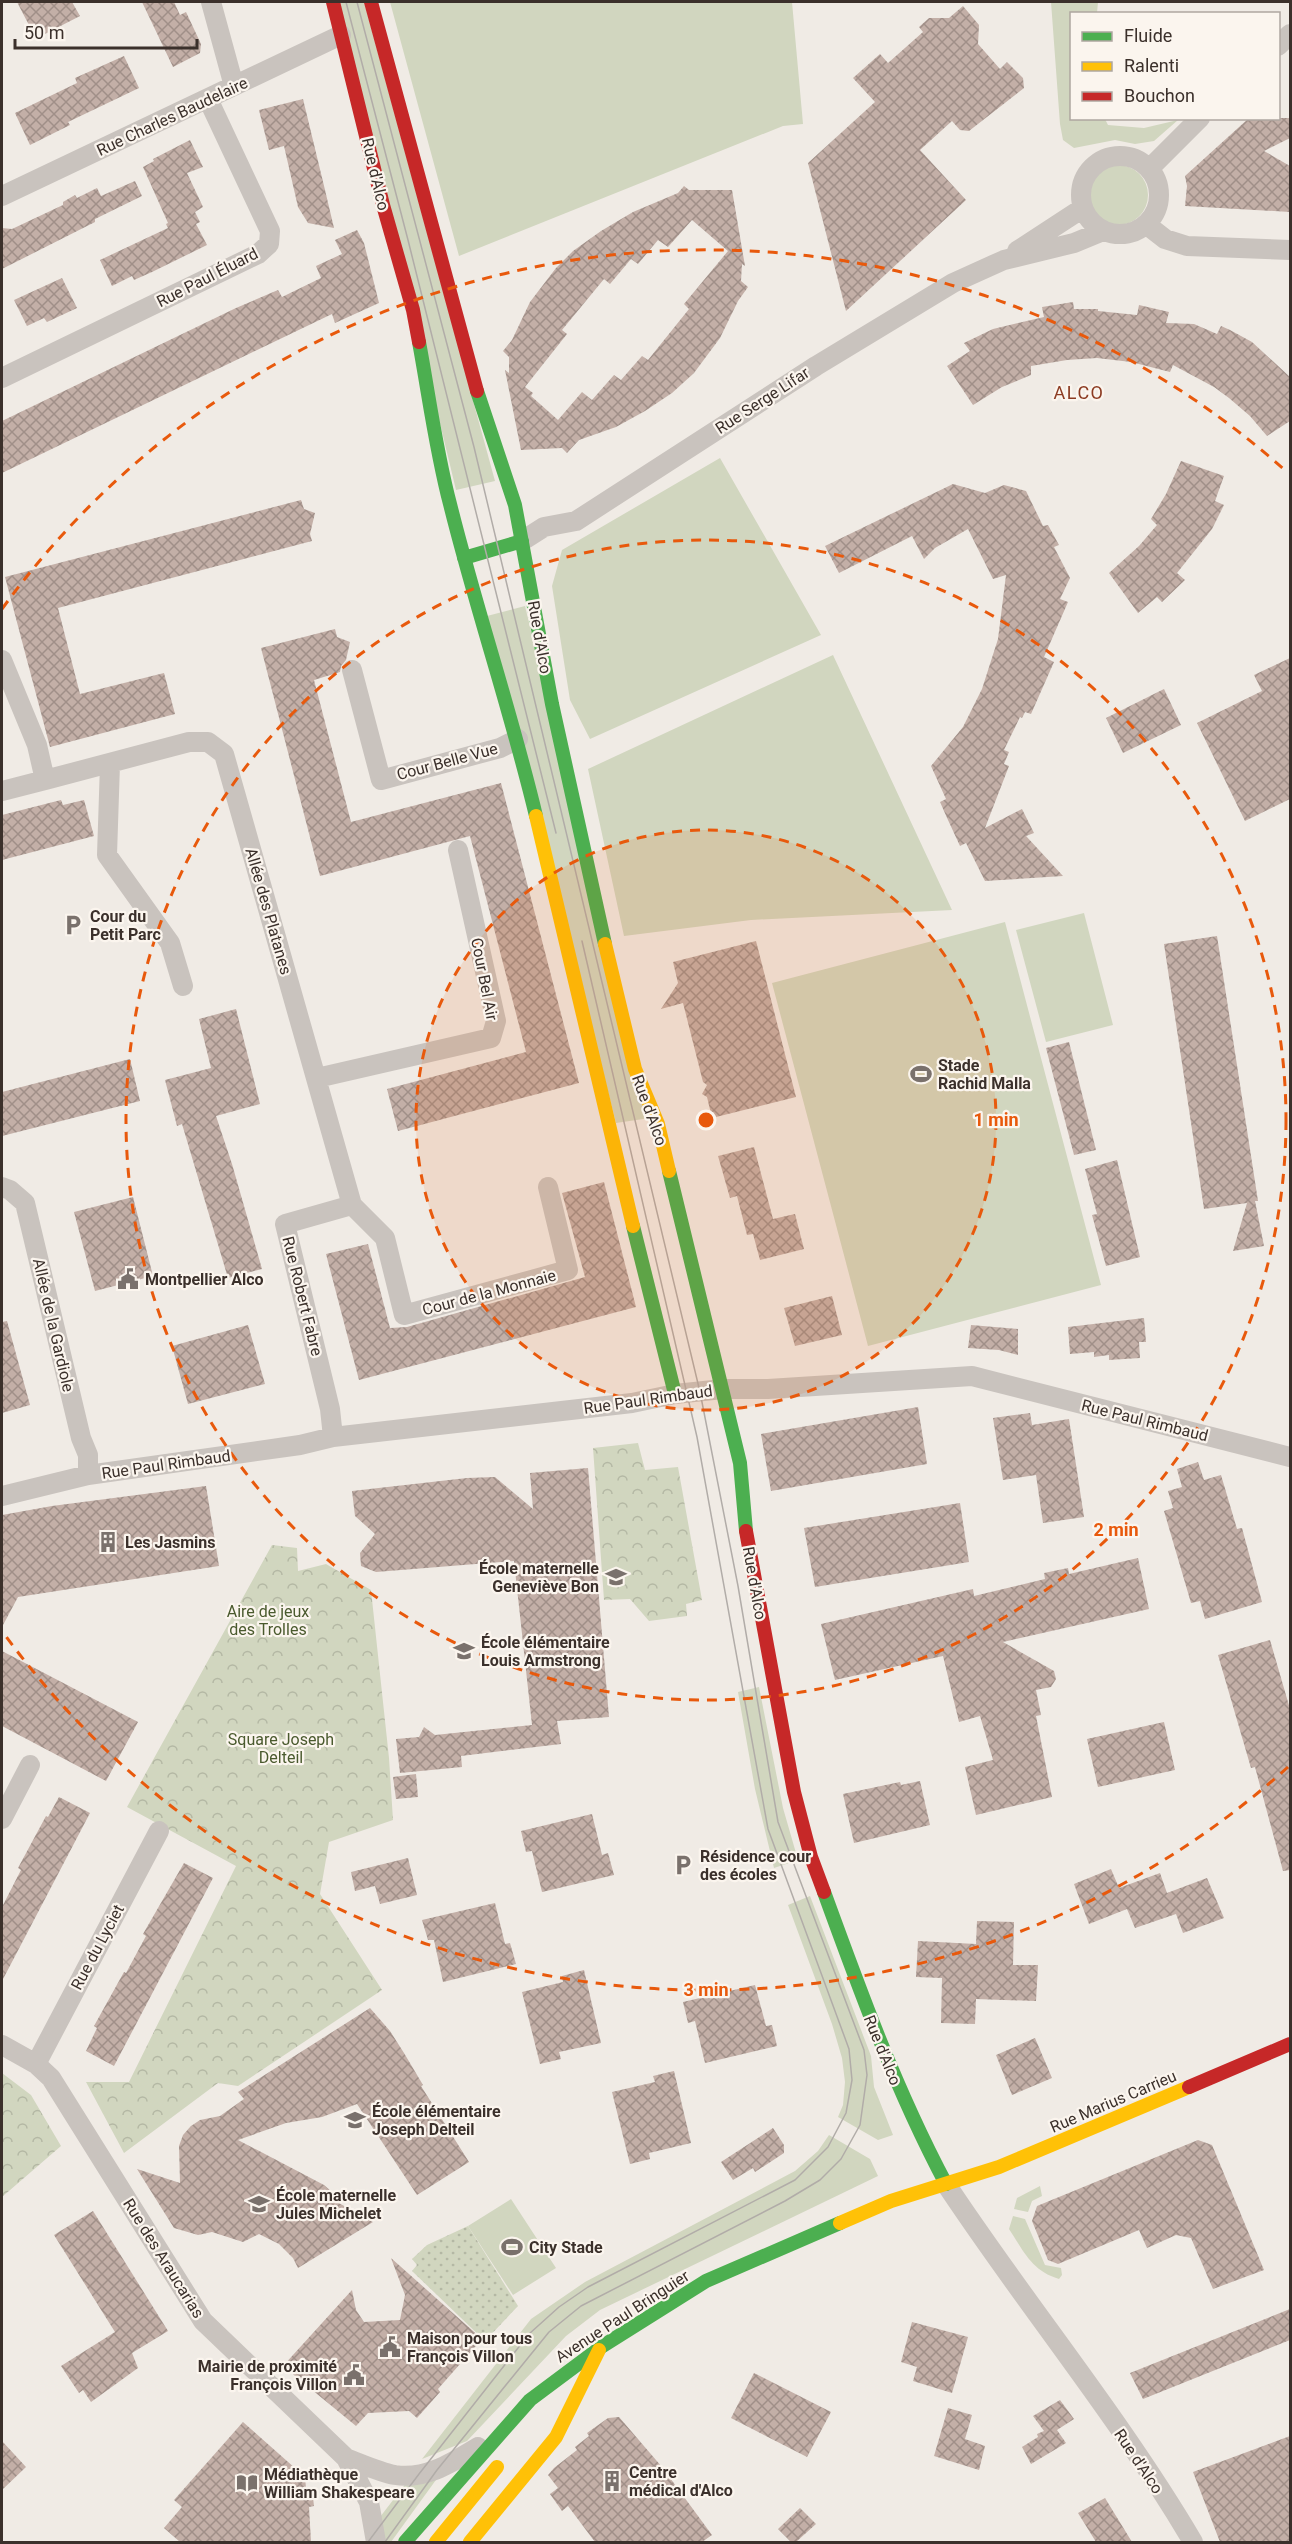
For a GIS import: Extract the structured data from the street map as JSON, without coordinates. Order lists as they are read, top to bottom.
{
  "streets": {
    "street": [
      "Rue Charles Baudelaire",
      "Rue d'Alco",
      "Rue Paul Éluard",
      "Rue Serge Lifar",
      "Cour Belle Vue",
      "Allée des Platanes",
      "Cour Bel Air",
      "Cour de la Monnaie",
      "Rue Robert Fabre",
      "Allée de la Gardiole",
      "Rue Paul Rimbaud",
      "Rue du Lyciet",
      "Rue Marius Carrieu",
      "Rue des Araucarias",
      "Avenue Paul Bringuier"
    ]
  },
  "crossings": [
    ["Rue Charles Baudelaire", "Rue d'Alco"],
    ["Rue Charles Baudelaire", "Rue Paul Éluard"],
    ["Rue d'Alco", "Rue Serge Lifar"],
    ["Rue d'Alco", "Cour Belle Vue"],
    ["Rue d'Alco", "Rue Paul Rimbaud"],
    ["Rue d'Alco", "Rue Marius Carrieu"],
    ["Rue d'Alco", "Avenue Paul Bringuier"],
    ["Allée des Platanes", "Cour Bel Air"],
    ["Allée des Platanes", "Cour de la Monnaie"],
    ["Allée des Platanes", "Rue Robert Fabre"],
    ["Rue Robert Fabre", "Rue Paul Rimbaud"],
    ["Allée de la Gardiole", "Rue Paul Rimbaud"],
    ["Rue du Lyciet", "Rue des Araucarias"],
    ["Rue Marius Carrieu", "Avenue Paul Bringuier"],
    ["Rue des Araucarias", "Avenue Paul Bringuier"]
  ],
  "districts": ["ALCO"],
  "parks": ["Aire de jeux des Trolles", "Square Joseph Delteil"],
  "places": {
    "parking": ["Cour du Petit Parc", "Résidence cour des écoles"],
    "sports": ["Stade Rachid Malla", "City Stade"],
    "public building": ["Montpellier Alco", "Maison pour tous François Villon", "Mairie de proximité François Villon"],
    "building": ["Les Jasmins", "Centre médical d'Alco"],
    "school or university": [
      "École maternelle Geneviève Bon",
      "École élémentaire Louis Armstrong",
      "École élémentaire Joseph Delteil",
      "École maternelle Jules Michelet"
    ],
    "library": ["Médiathèque William Shakespeare"]
  },
  "legend": ["Fluide", "Ralenti", "Bouchon"],
  "scale_bar": "50 m",
  "rings": ["1 min", "2 min", "3 min"]
}
